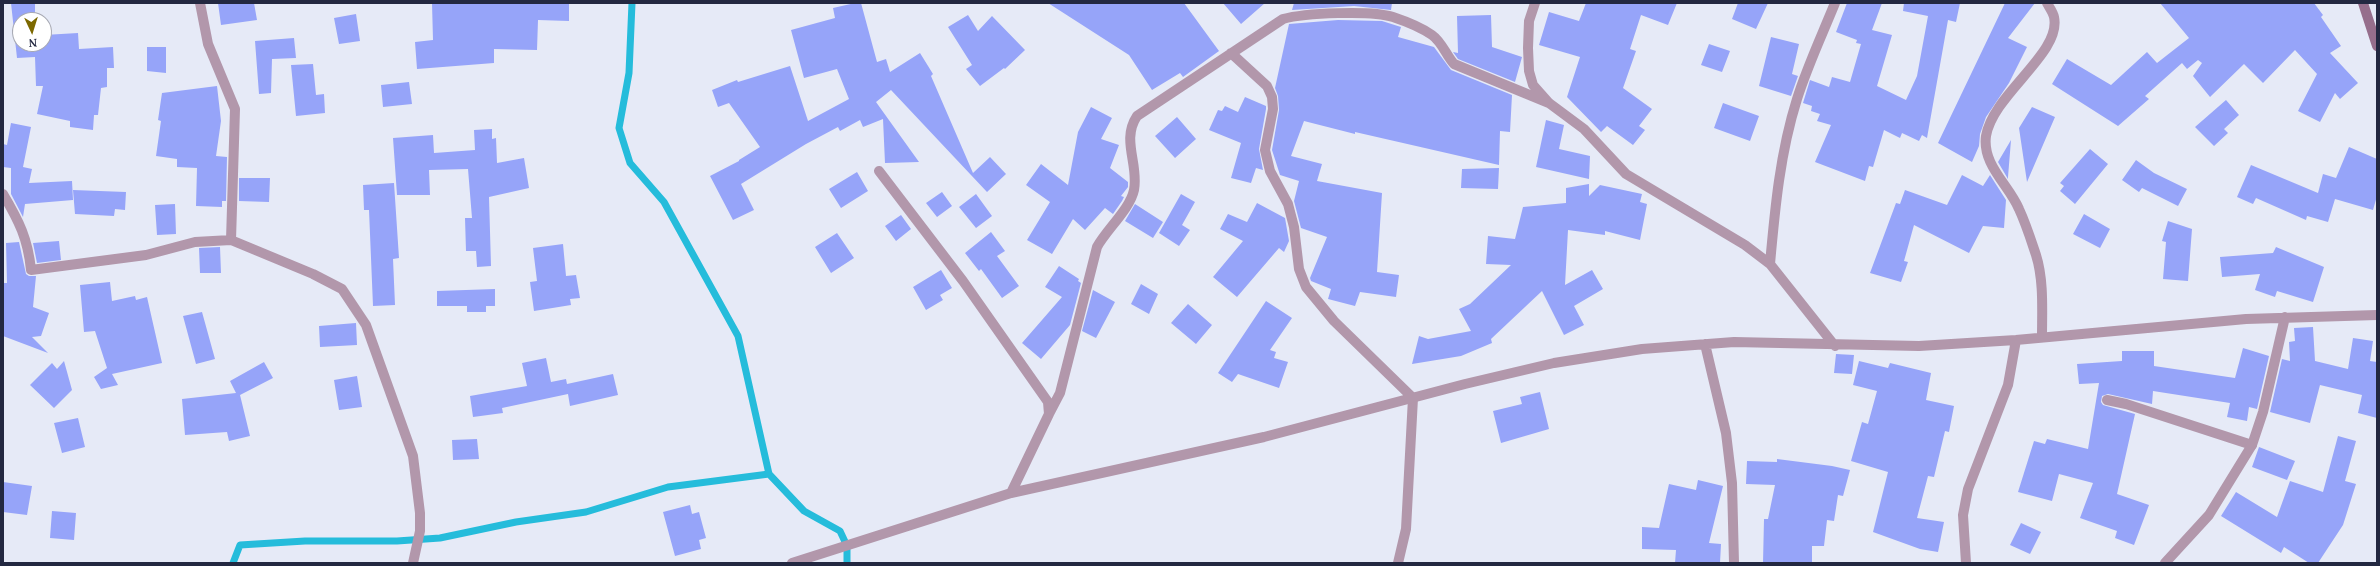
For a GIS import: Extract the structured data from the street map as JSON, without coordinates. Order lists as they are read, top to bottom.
{
  "north": "bottom"
}
